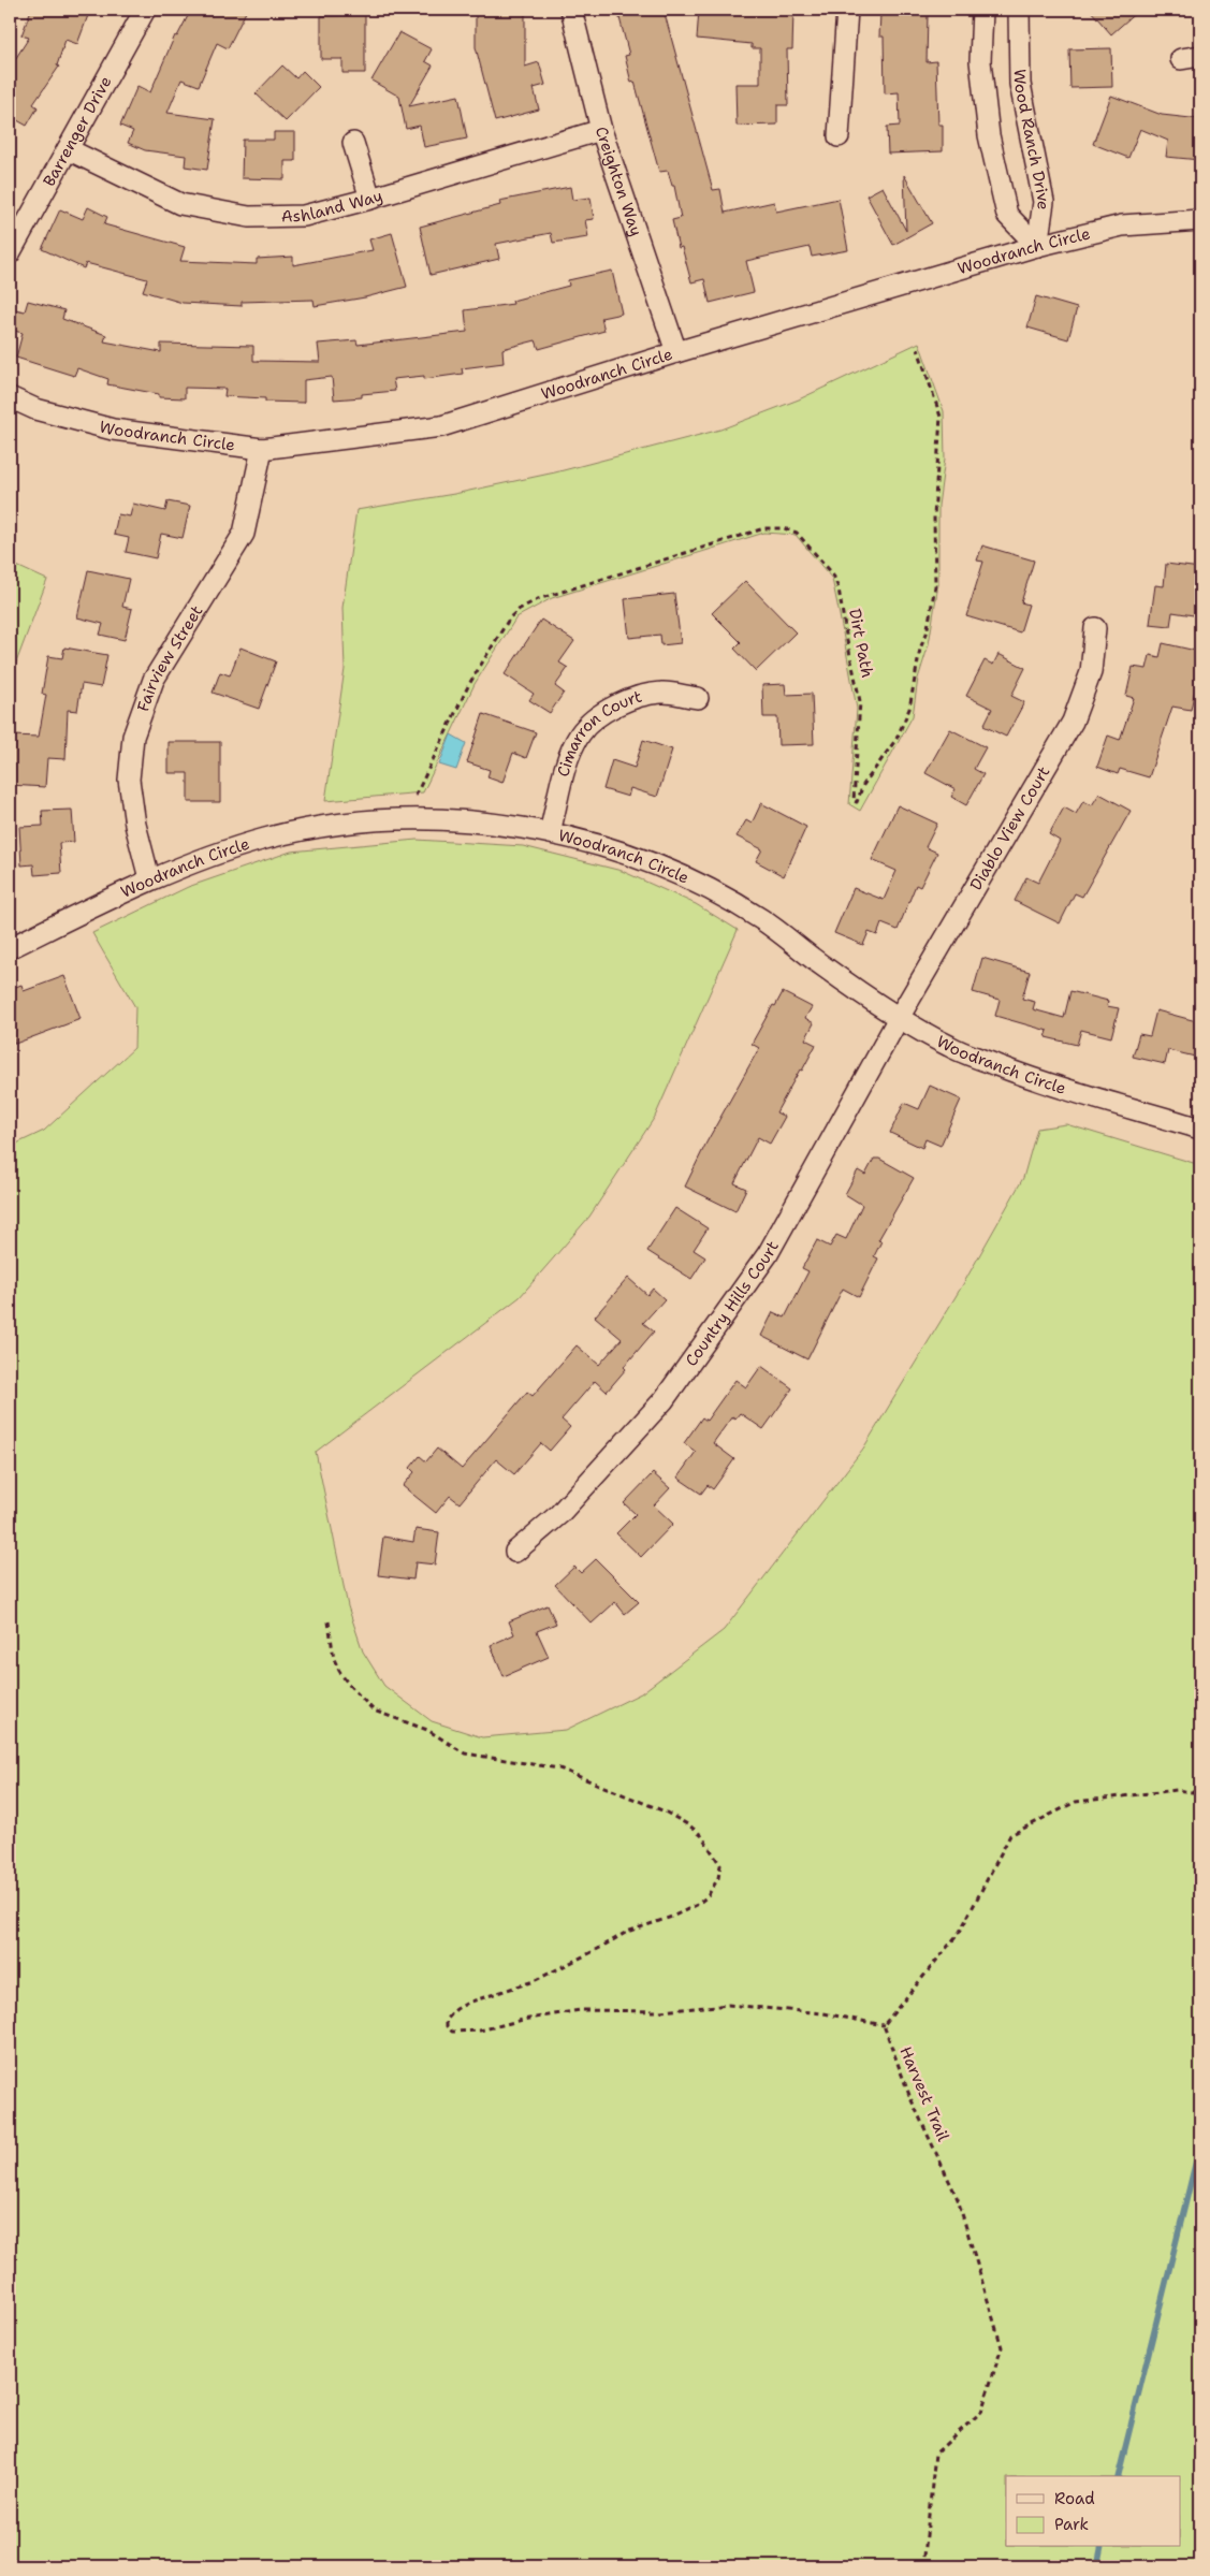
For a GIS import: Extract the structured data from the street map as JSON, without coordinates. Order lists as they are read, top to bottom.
{
  "streets": {
    "street": [
      "Barrenger Drive",
      "Wood Ranch Drive",
      "Creighton Way",
      "Ashland Way",
      "Woodranch Circle",
      "Fairview Street",
      "Cimarron Court",
      "Diablo View Court",
      "Country Hills Court"
    ],
    "path": ["Dirt Path", "Harvest Trail"]
  },
  "crossings": [
    ["Barrenger Drive", "Ashland Way"],
    ["Wood Ranch Drive", "Woodranch Circle"],
    ["Creighton Way", "Ashland Way"],
    ["Creighton Way", "Woodranch Circle"],
    ["Woodranch Circle", "Fairview Street"],
    ["Woodranch Circle", "Cimarron Court"],
    ["Woodranch Circle", "Diablo View Court"],
    ["Woodranch Circle", "Country Hills Court"],
    ["Diablo View Court", "Country Hills Court"]
  ],
  "legend": ["Road", "Park"]
}
